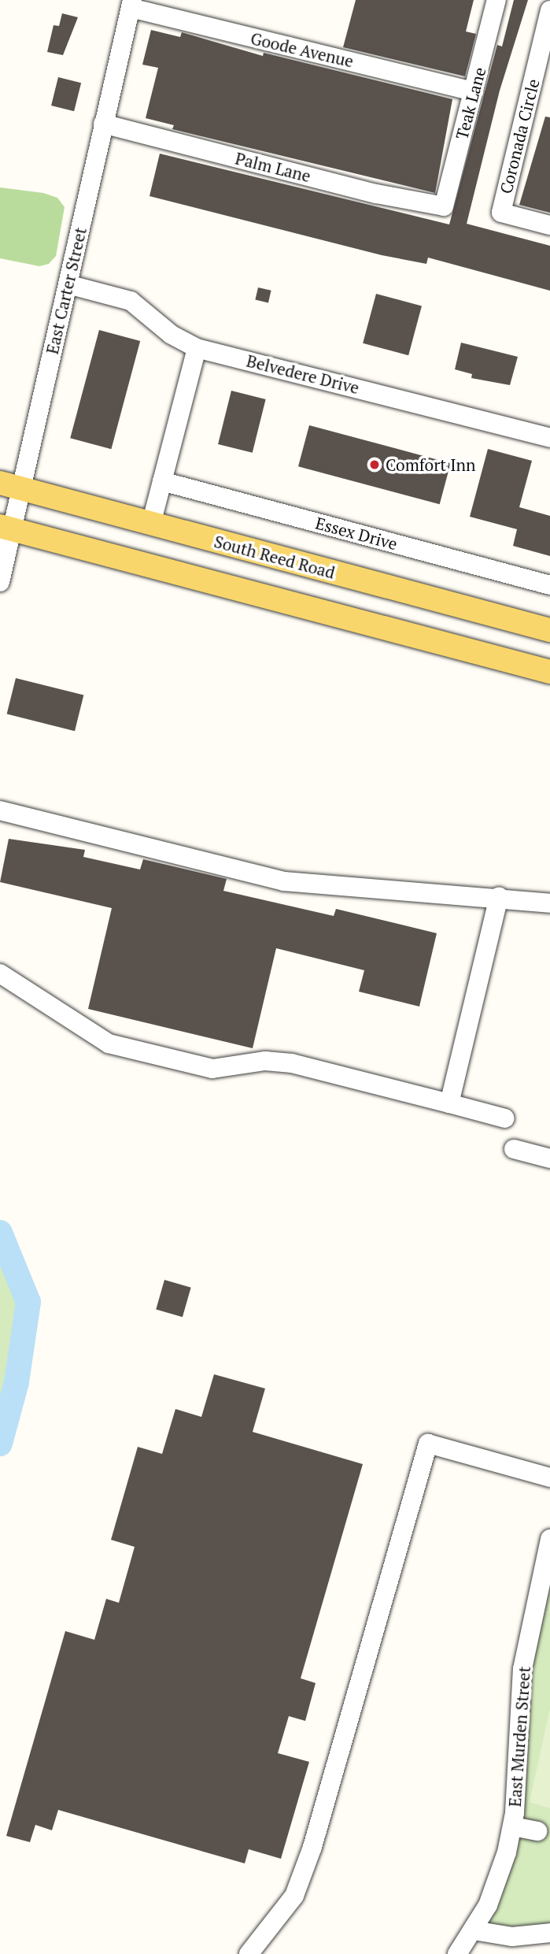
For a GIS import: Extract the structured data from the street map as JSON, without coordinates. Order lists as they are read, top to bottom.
{
  "streets": {
    "main road": ["South Reed Road"],
    "street": [
      "Goode Avenue",
      "Teak Lane",
      "Coronada Circle",
      "Palm Lane",
      "East Carter Street",
      "Belvedere Drive",
      "Essex Drive",
      "East Murden Street"
    ]
  },
  "crossings": [
    ["Goode Avenue", "Teak Lane"],
    ["Goode Avenue", "East Carter Street"],
    ["Teak Lane", "Palm Lane"],
    ["Palm Lane", "East Carter Street"],
    ["East Carter Street", "Belvedere Drive"],
    ["East Carter Street", "South Reed Road"]
  ],
  "places": ["Comfort Inn"]
}
